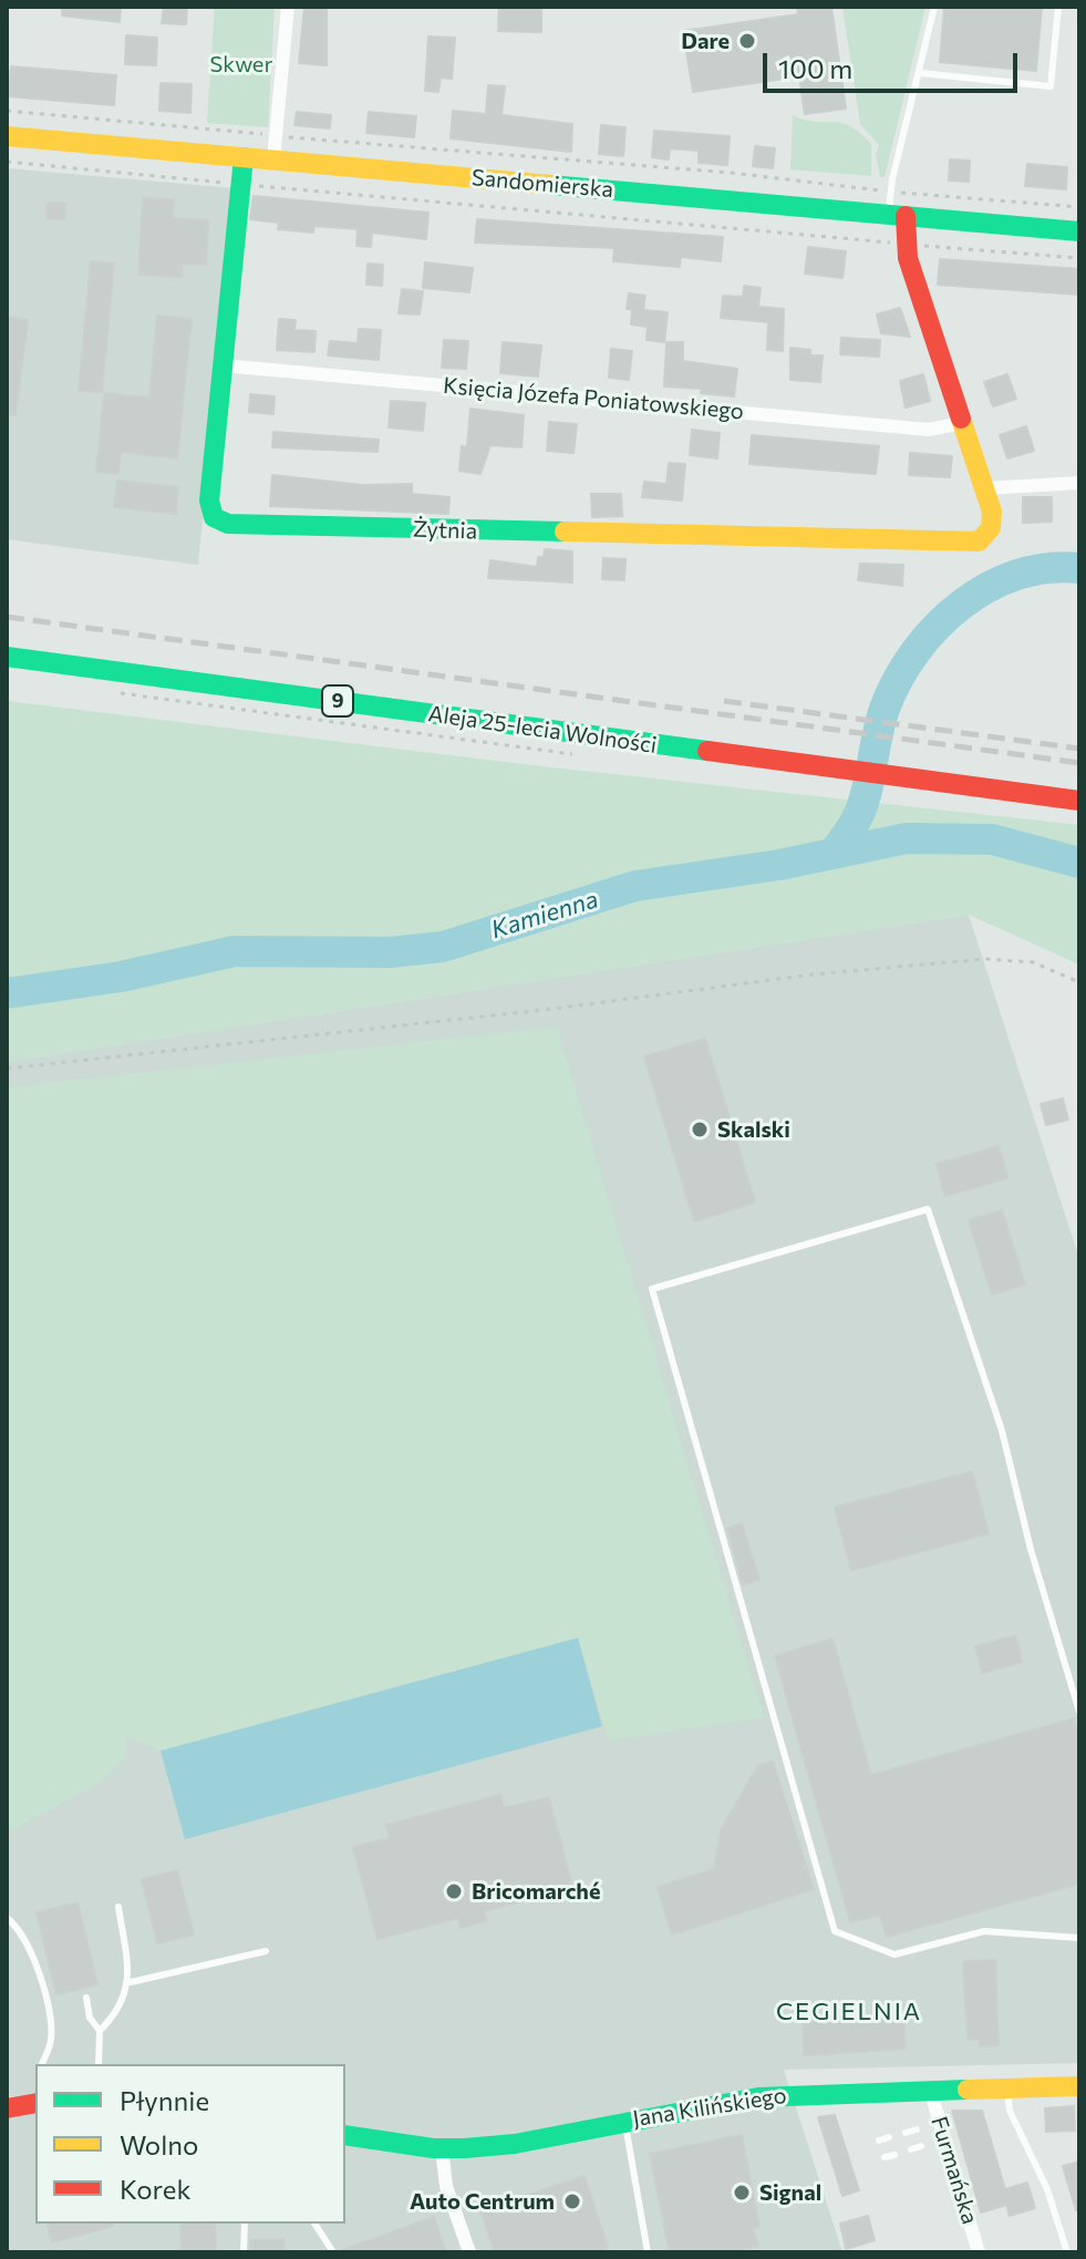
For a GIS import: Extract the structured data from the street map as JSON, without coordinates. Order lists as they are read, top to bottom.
{
  "streets": {
    "street": [
      "Sandomierska",
      "Księcia Józefa Poniatowskiego",
      "Żytnia",
      "9",
      "Aleja 25-lecia Wolności",
      "Jana Kilińskiego",
      "Furmańska"
    ]
  },
  "crossings": [
    ["Sandomierska", "Żytnia"],
    ["Księcia Józefa Poniatowskiego", "Żytnia"],
    ["Jana Kilińskiego", "Furmańska"]
  ],
  "districts": ["CEGIELNIA"],
  "water": ["Kamienna"],
  "parks": ["Skwer"],
  "places": [
    "Dare",
    "Skalski",
    "Bricomarché",
    "Signal",
    "Auto Centrum"
  ],
  "legend": ["Płynnie", "Wolno", "Korek"],
  "scale_bar": "100 m"
}
